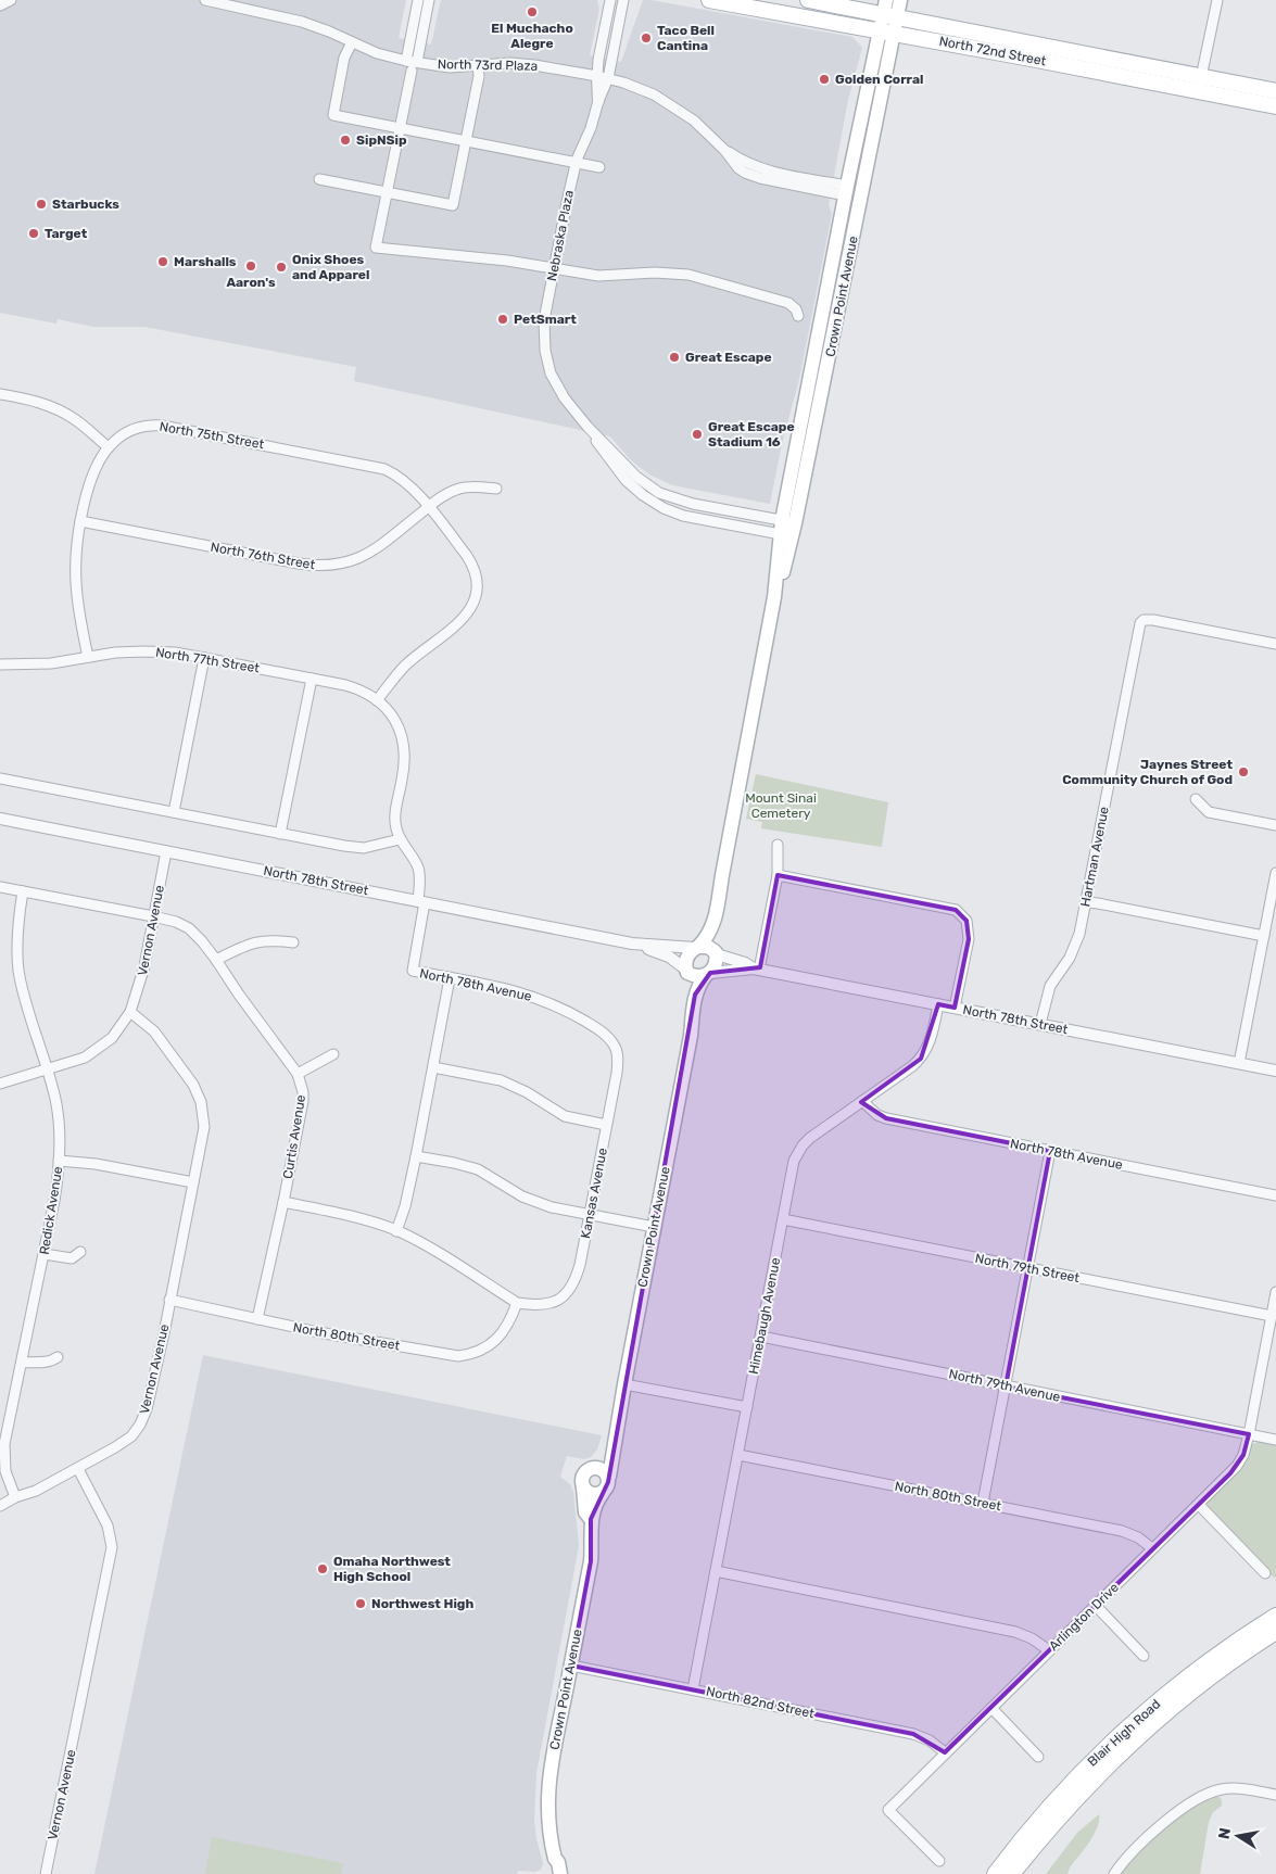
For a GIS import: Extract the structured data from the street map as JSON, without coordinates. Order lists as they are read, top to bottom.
{
  "streets": {
    "main road": ["North 72nd Street", "Crown Point Avenue", "Blair High Road"],
    "street": [
      "North 73rd Plaza",
      "Nebraska Plaza",
      "North 75th Street",
      "North 76th Street",
      "North 77th Street",
      "Hartman Avenue",
      "North 78th Street",
      "Vernon Avenue",
      "North 78th Avenue",
      "Curtis Avenue",
      "Kansas Avenue",
      "Redick Avenue",
      "North 79th Street",
      "Himebaugh Avenue",
      "North 80th Street",
      "North 79th Avenue",
      "Arlington Drive",
      "North 82nd Street"
    ]
  },
  "crossings": [
    ["North 72nd Street", "Crown Point Avenue"],
    ["North 73rd Plaza", "Nebraska Plaza"],
    ["North 73rd Plaza", "Crown Point Avenue"],
    ["Crown Point Avenue", "North 82nd Street"],
    ["North 75th Street", "North 76th Street"],
    ["North 75th Street", "North 77th Street"],
    ["Hartman Avenue", "North 78th Street"],
    ["North 78th Street", "Vernon Avenue"],
    ["North 78th Street", "North 78th Avenue"],
    ["North 78th Street", "Himebaugh Avenue"],
    ["Vernon Avenue", "Curtis Avenue"],
    ["Vernon Avenue", "North 80th Street"],
    ["North 78th Avenue", "Kansas Avenue"],
    ["North 78th Avenue", "Himebaugh Avenue"],
    ["Curtis Avenue", "North 80th Street"],
    ["Kansas Avenue", "North 80th Street"],
    ["North 79th Street", "Himebaugh Avenue"],
    ["North 79th Street", "Arlington Drive"],
    ["Himebaugh Avenue", "North 80th Street"],
    ["Himebaugh Avenue", "North 79th Avenue"],
    ["Himebaugh Avenue", "North 82nd Street"],
    ["North 80th Street", "Arlington Drive"],
    ["North 79th Avenue", "Arlington Drive"],
    ["Arlington Drive", "North 82nd Street"]
  ],
  "parks": ["Mount Sinai Cemetery"],
  "places": [
    "El Muchacho Alegre",
    "Taco Bell Cantina",
    "Golden Corral",
    "SipNSip",
    "Starbucks",
    "Target",
    "Marshalls",
    "Aaron's",
    "Onix Shoes and Apparel",
    "PetSmart",
    "Great Escape",
    "Great Escape Stadium 16",
    "Jaynes Street Community Church of God",
    "Omaha Northwest High School",
    "Northwest High"
  ],
  "north": "left"
}
